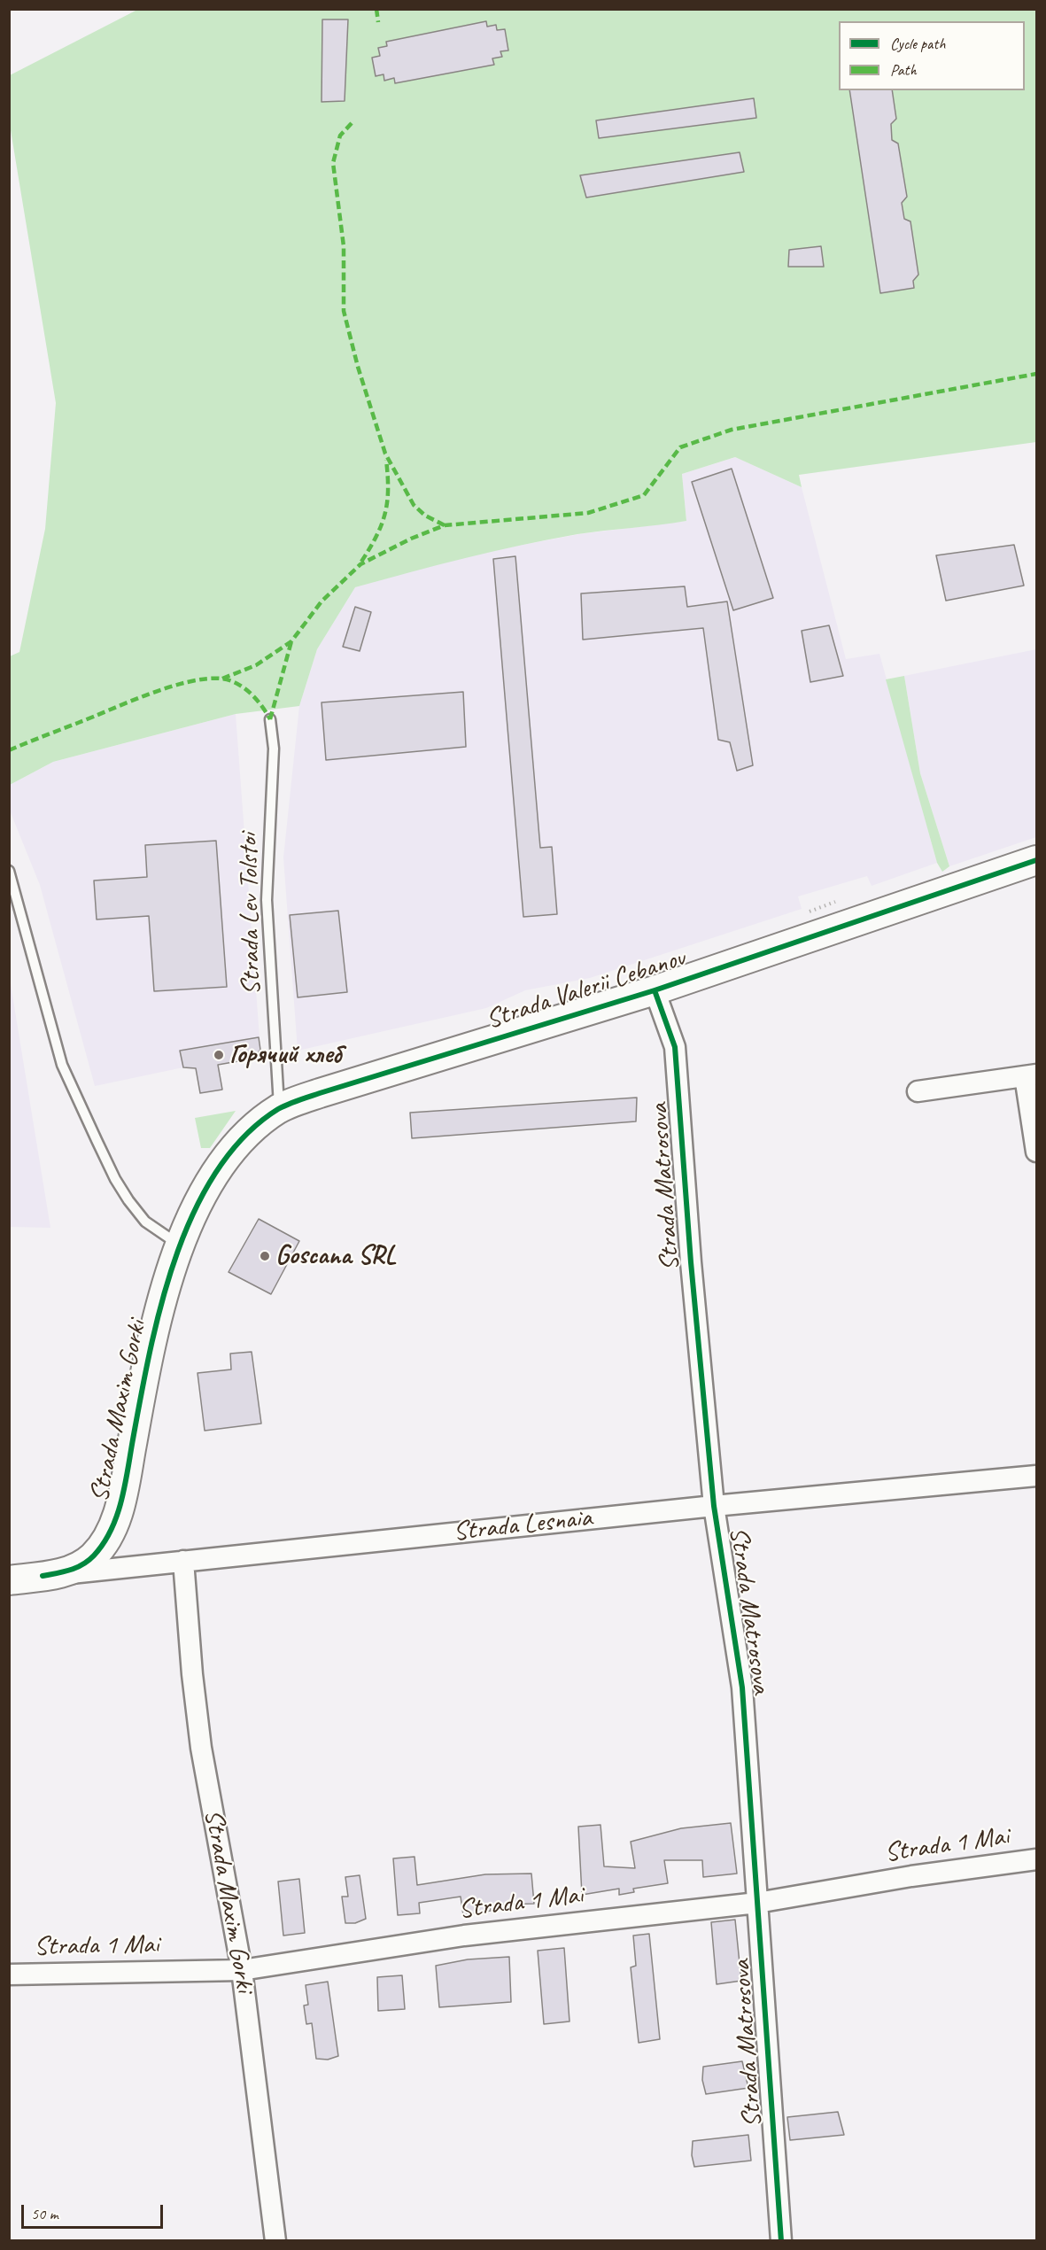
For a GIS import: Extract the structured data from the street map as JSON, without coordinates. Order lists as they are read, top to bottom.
{
  "streets": {
    "street": [
      "Strada Valerii Cebanov",
      "Strada Matrosova",
      "Strada Maxim Gorki",
      "Strada Lesnaia",
      "Strada 1 Mai"
    ],
    "lane": ["Strada Lev Tolstoi"]
  },
  "crossings": [
    ["Strada Lev Tolstoi", "Strada Valerii Cebanov"],
    ["Strada Valerii Cebanov", "Strada Matrosova"],
    ["Strada Valerii Cebanov", "Strada Maxim Gorki"],
    ["Strada Matrosova", "Strada Lesnaia"],
    ["Strada Matrosova", "Strada 1 Mai"],
    ["Strada Maxim Gorki", "Strada Lesnaia"],
    ["Strada Maxim Gorki", "Strada 1 Mai"]
  ],
  "places": ["Горячий хлеб", "Goscana SRL"],
  "legend": ["Cycle path", "Path"],
  "scale_bar": "50 m"
}
